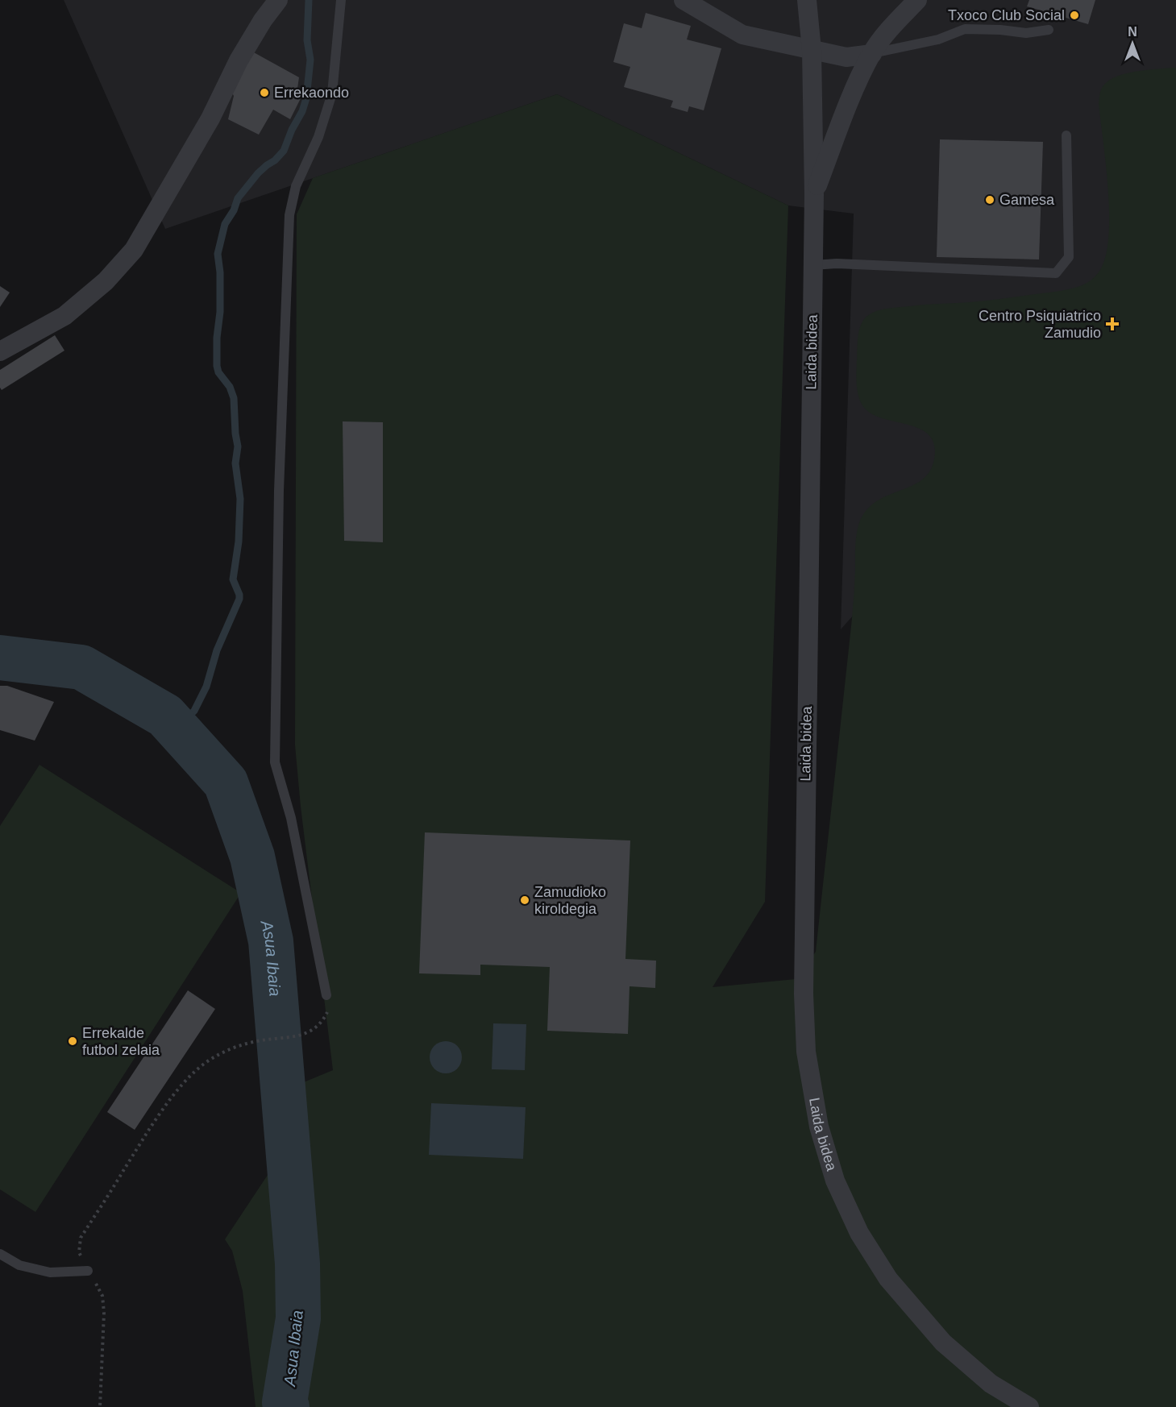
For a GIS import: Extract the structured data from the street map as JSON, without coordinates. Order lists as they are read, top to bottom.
{
  "streets": {
    "street": ["Laida bidea"]
  },
  "water": ["Asua Ibaia"],
  "places": {
    "other": [
      "Txoco Club Social",
      "Errekaondo",
      "Gamesa",
      "Zamudioko kiroldegia",
      "Errekalde futbol zelaia"
    ],
    "health": ["Centro Psiquiatrico Zamudio"]
  },
  "north": "top"
}
